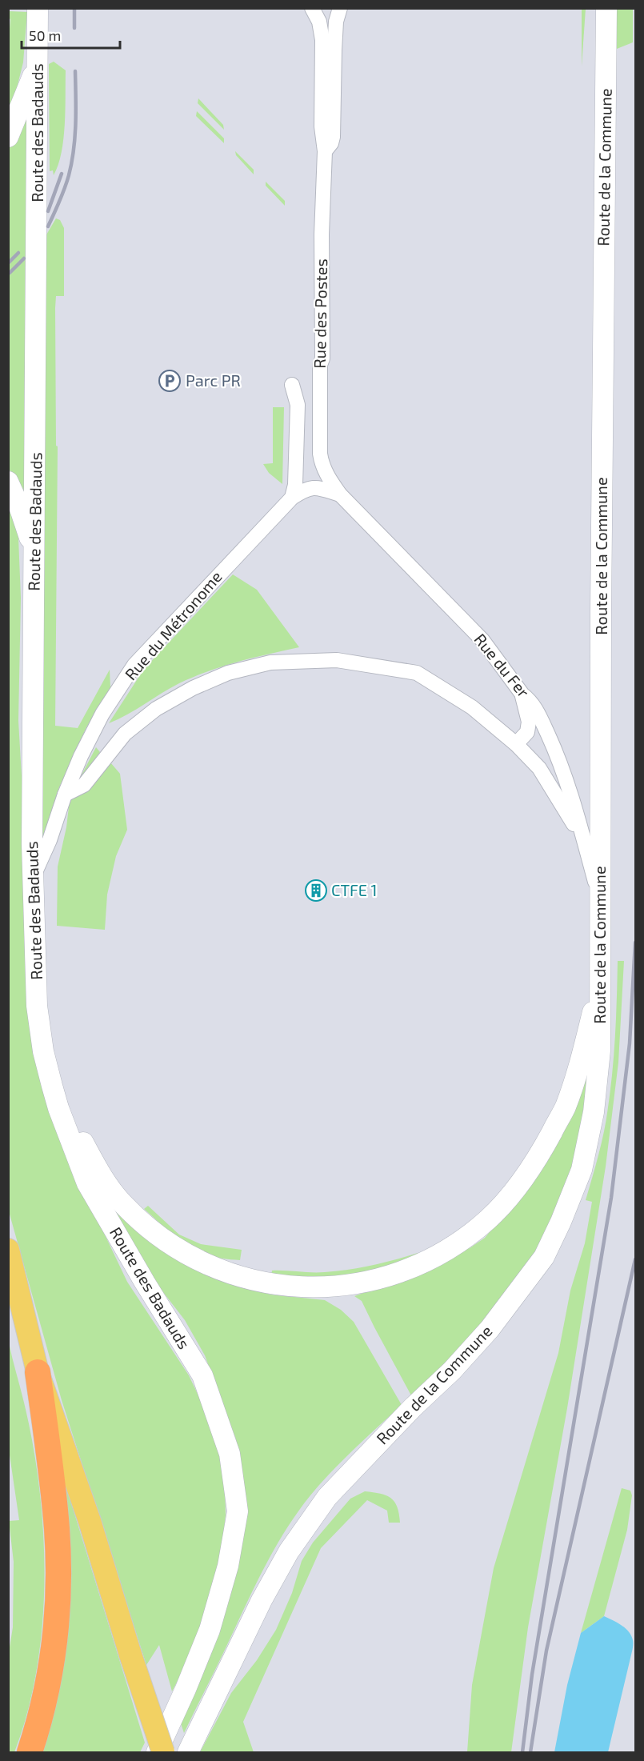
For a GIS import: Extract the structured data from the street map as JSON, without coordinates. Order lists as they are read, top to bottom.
{
  "streets": {
    "main road": ["Route des Badauds", "Route de la Commune"],
    "street": ["Rue des Postes", "Rue du Métronome", "Rue du Fer"]
  },
  "crossings": [
    ["Route des Badauds", "Rue du Métronome"],
    ["Route de la Commune", "Rue du Fer"],
    ["Rue des Postes", "Rue du Fer"],
    ["Rue du Métronome", "Rue du Fer"]
  ],
  "places": {
    "parking": ["Parc PR"],
    "building": ["CTFE 1"]
  },
  "scale_bar": "50 m"
}
